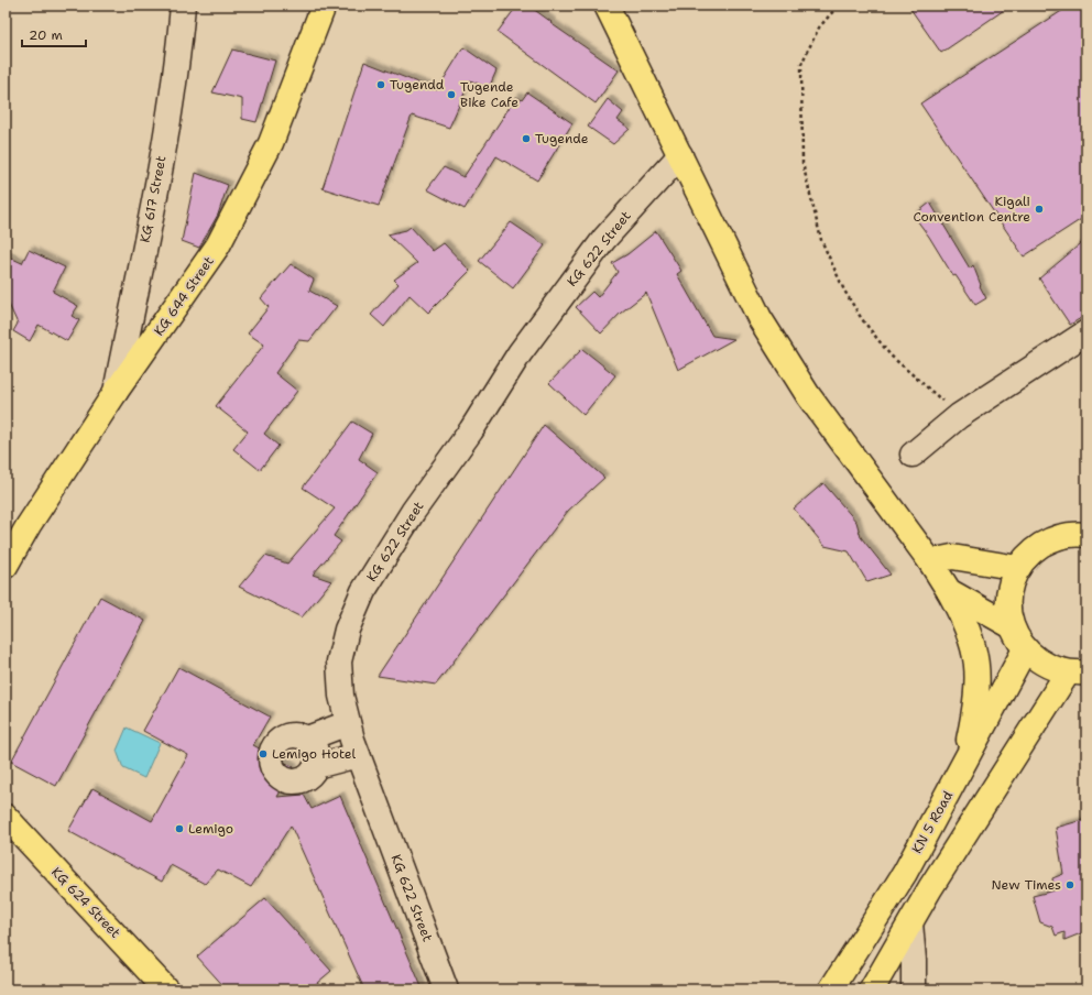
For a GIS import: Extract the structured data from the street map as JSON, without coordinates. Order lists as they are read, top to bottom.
{
  "streets": {
    "main road": ["KG 644 Street", "KN 5 Road", "KG 624 Street"],
    "street": ["KG 617 Street", "KG 622 Street"]
  },
  "crossings": [
    ["KG 617 Street", "KG 644 Street"]
  ],
  "places": [
    "Tugendd",
    "Tugende Bike Cafe",
    "Tugende",
    "Kigali Convention Centre",
    "Lemigo Hotel",
    "Lemigo",
    "New Times"
  ],
  "scale_bar": "20 m"
}
